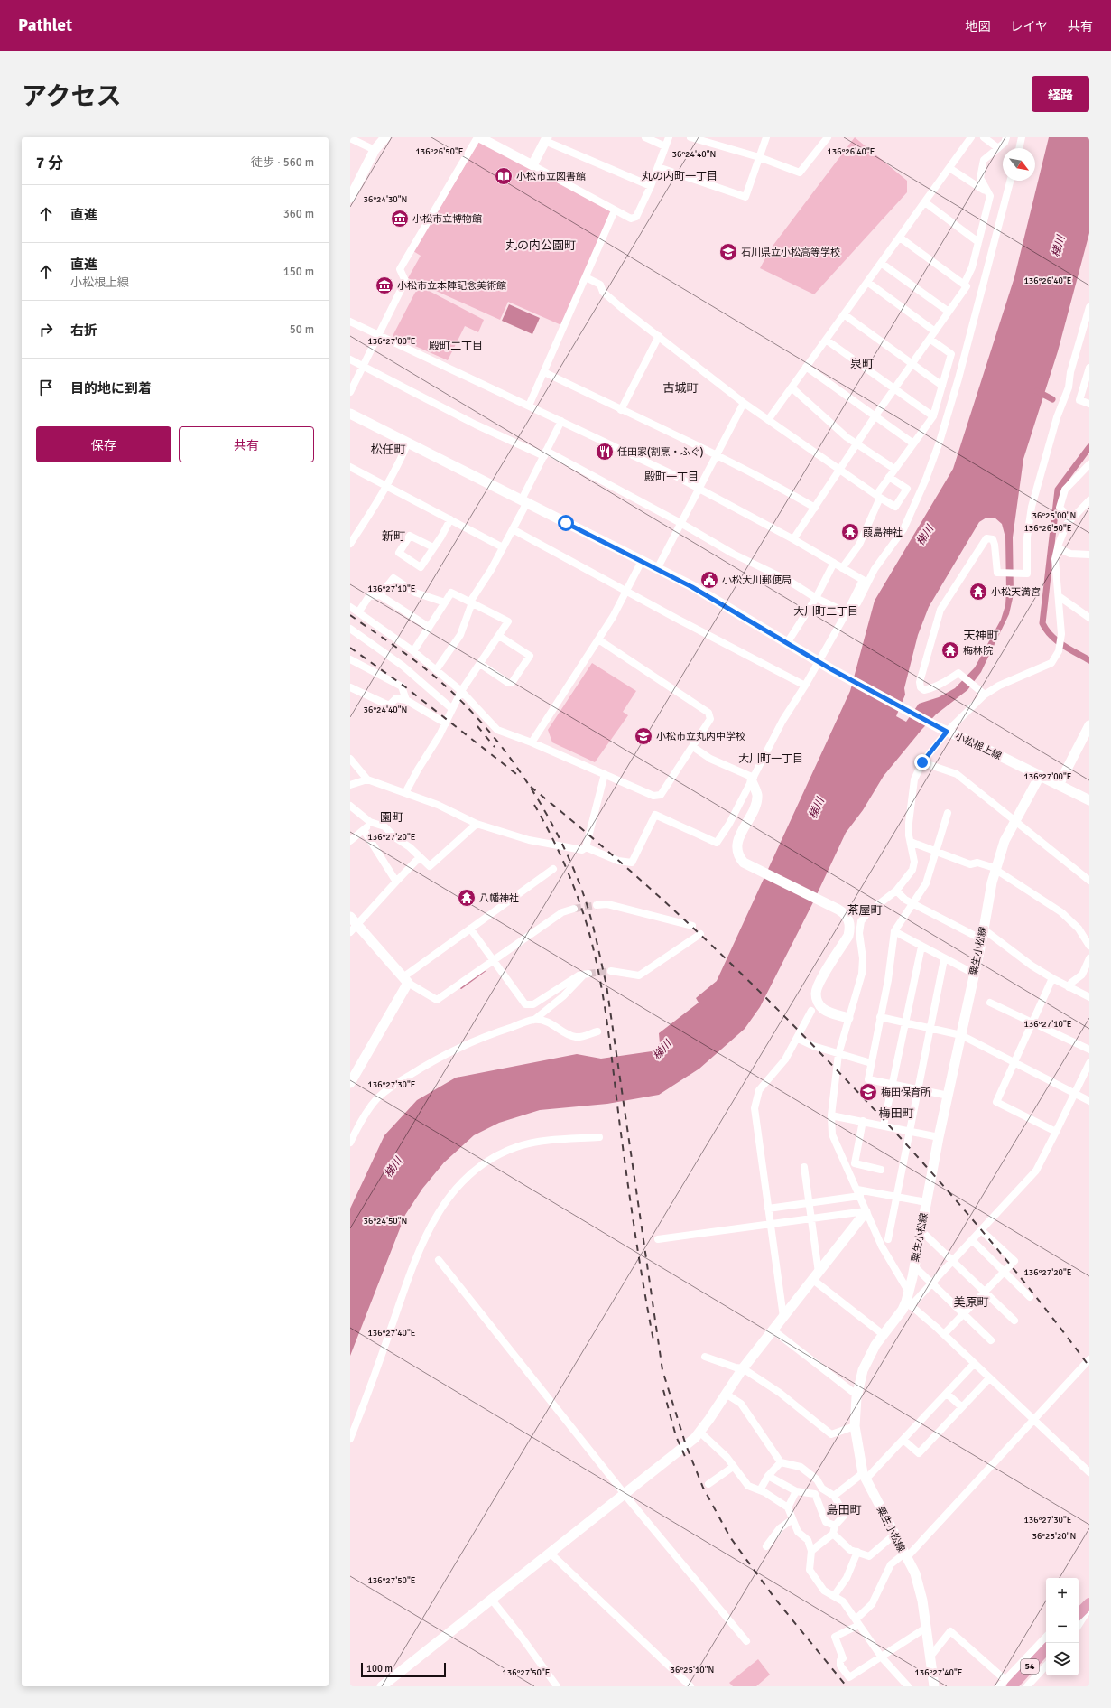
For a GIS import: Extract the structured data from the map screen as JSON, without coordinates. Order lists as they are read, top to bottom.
{
  "streets": {
    "main road": ["小松根上線", "粟生小松線", "54"]
  },
  "crossings": [
    ["小松根上線", "粟生小松線"]
  ],
  "districts": [
    "丸の内町一丁目",
    "丸の内公園町",
    "殿町二丁目",
    "泉町",
    "古城町",
    "松任町",
    "殿町一丁目",
    "新町",
    "大川町二丁目",
    "天神町",
    "大川町一丁目",
    "園町",
    "茶屋町",
    "梅田町",
    "美原町",
    "島田町"
  ],
  "water": ["梯川"],
  "places": {
    "library": ["小松市立図書館"],
    "museum": ["小松市立博物館", "小松市立本陣記念美術館"],
    "school or university": ["石川県立小松高等学校", "小松市立丸内中学校", "梅田保育所"],
    "restaurant": ["任田家(割烹・ふぐ)"],
    "temple": [
      "葭島神社",
      "小松天満宮",
      "梅林院",
      "八幡神社"
    ],
    "public building": ["小松大川郵便局"]
  },
  "scale_bar": "100 m",
  "north": "bottom right",
  "page": {
    "header": "Pathlet",
    "nav": ["地図", "レイヤ", "共有"],
    "title": "アクセス",
    "buttons": [
      "経路",
      ["保存", "共有"]
    ],
    "heading": ["7 分", "徒歩 · 560 m"],
    "list": [
      ["直進", "360 m"],
      ["直進", "小松根上線", "150 m"],
      ["右折", "50 m"],
      "目的地に到着"
    ],
    "map_buttons": ["+", "−"],
    "scale": "100 m"
  },
  "coordinates": [
    "136°26'50\"E",
    "136°26'40\"E",
    "36°24'40\"N",
    "36°24'30\"N",
    "136°27'00\"E",
    "36°25'00\"N",
    "136°27'10\"E",
    "136°27'20\"E",
    "136°27'30\"E",
    "36°24'50\"N",
    "136°27'40\"E",
    "36°25'20\"N",
    "136°27'50\"E",
    "36°25'10\"N"
  ]
}
